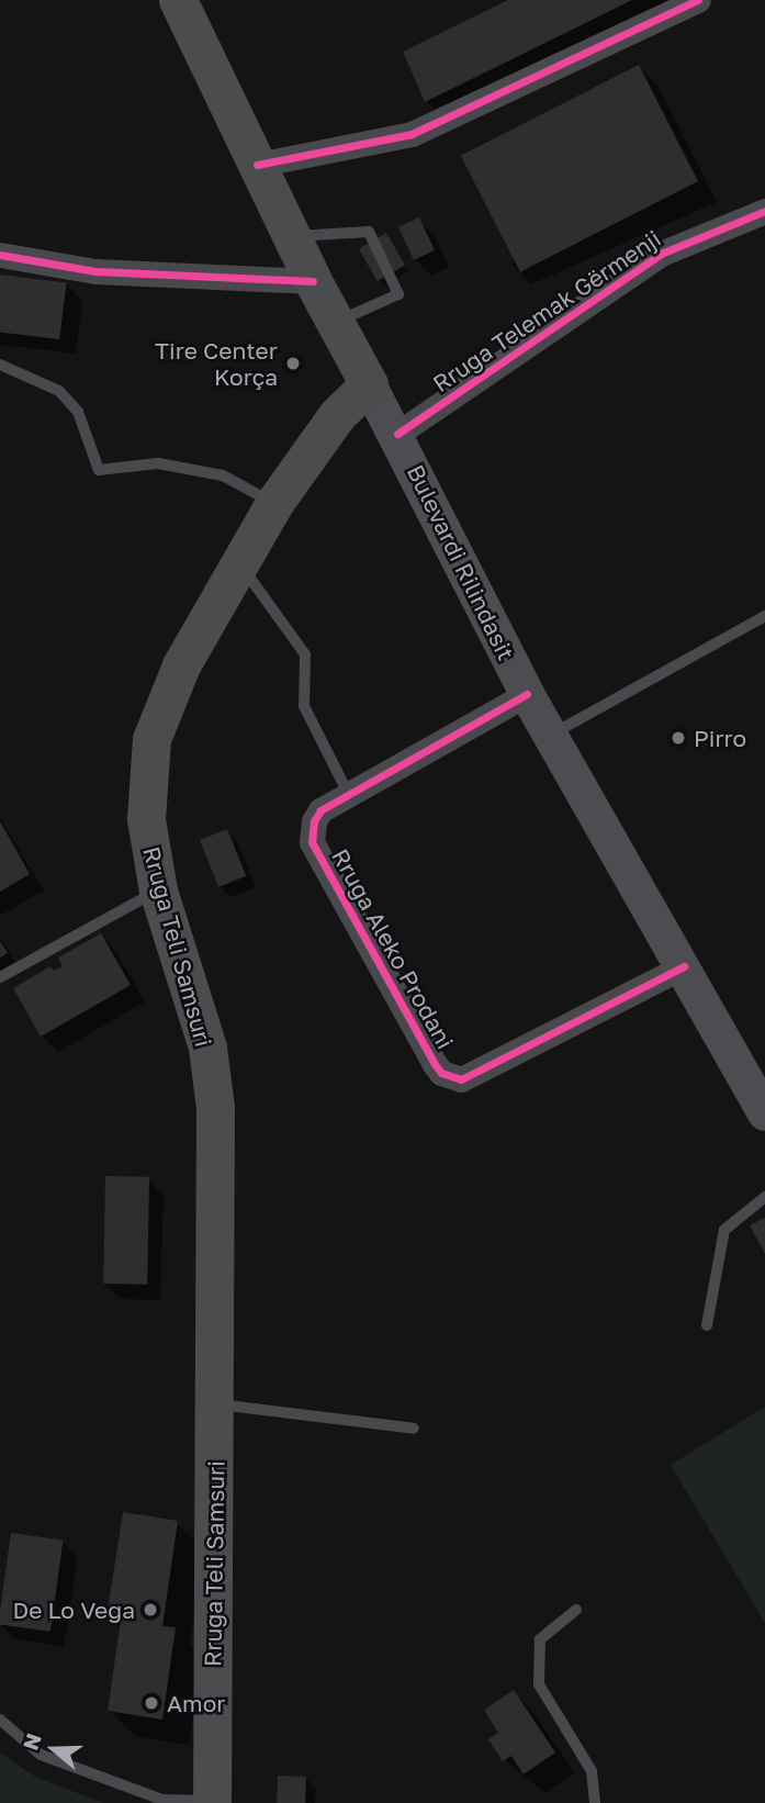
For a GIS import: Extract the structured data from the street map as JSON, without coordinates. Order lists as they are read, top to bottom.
{
  "streets": {
    "main road": ["Bulevardi Rilindasit", "Rruga Teli Samsuri"],
    "street": ["Rruga Telemak Gërmenji", "Rruga Aleko Prodani"]
  },
  "crossings": [
    ["Rruga Telemak Gërmenji", "Bulevardi Rilindasit"],
    ["Bulevardi Rilindasit", "Rruga Teli Samsuri"],
    ["Bulevardi Rilindasit", "Rruga Aleko Prodani"]
  ],
  "places": [
    "Tire Center Korça",
    "Pirro",
    "De Lo Vega",
    "Amor"
  ],
  "north": "left"
}
